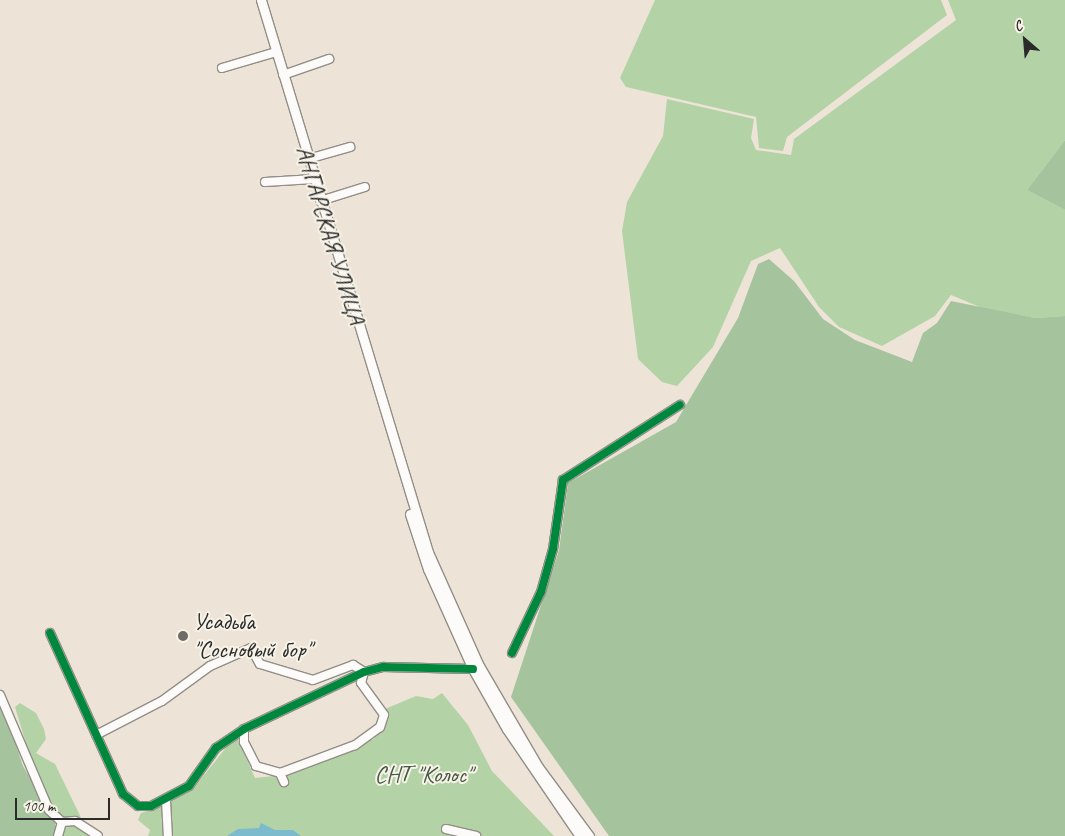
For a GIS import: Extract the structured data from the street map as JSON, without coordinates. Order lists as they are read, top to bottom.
{
  "streets": {
    "main road": ["АНГАРСКАЯ УЛИЦА"]
  },
  "parks": ["СНТ \"Колос\""],
  "places": ["Усадьба \"Сосновый бор\""],
  "scale_bar": "100 m",
  "north": "top left"
}
